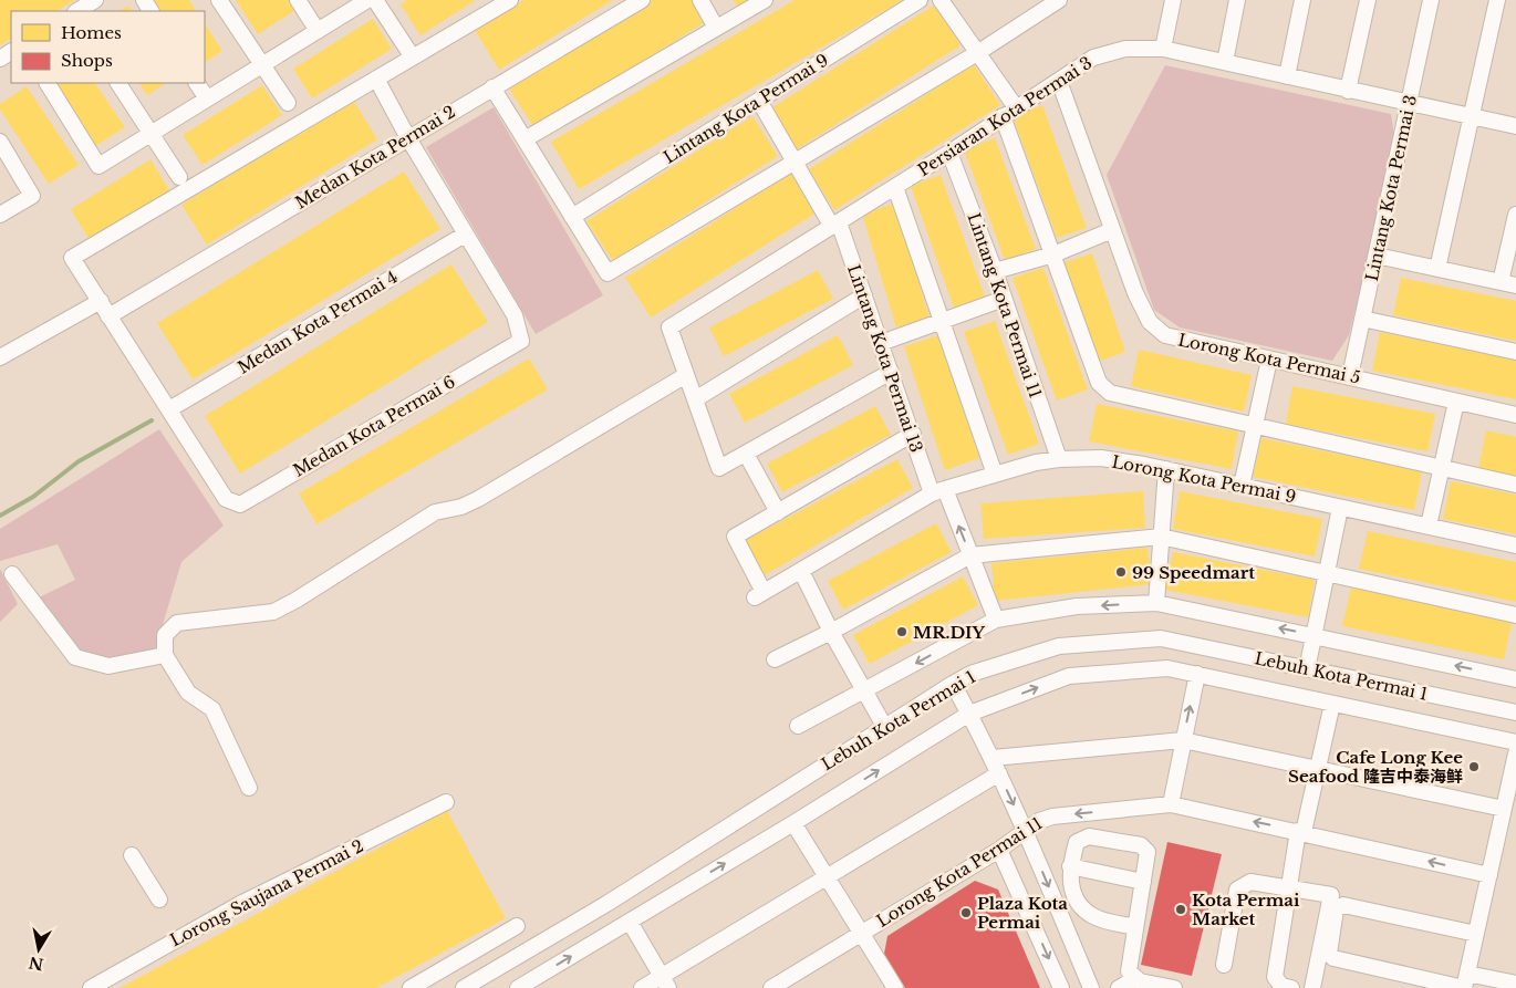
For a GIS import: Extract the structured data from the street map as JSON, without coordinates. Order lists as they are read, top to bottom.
{
  "streets": {
    "street": [
      "Lintang Kota Permai 9",
      "Persiaran Kota Permai 3",
      "Medan Kota Permai 2",
      "Lintang Kota Permai 3",
      "Lintang Kota Permai 11",
      "Medan Kota Permai 4",
      "Lintang Kota Permai 13",
      "Lorong Kota Permai 5",
      "Medan Kota Permai 6",
      "Lorong Kota Permai 9",
      "Lebuh Kota Permai 1",
      "Lorong Kota Permai 11",
      "Lorong Saujana Permai 2"
    ]
  },
  "crossings": [
    ["Lintang Kota Permai 9", "Lintang Kota Permai 13"],
    ["Persiaran Kota Permai 3", "Lintang Kota Permai 3"],
    ["Persiaran Kota Permai 3", "Lintang Kota Permai 11"],
    ["Persiaran Kota Permai 3", "Lintang Kota Permai 13"],
    ["Persiaran Kota Permai 3", "Lorong Kota Permai 5"],
    ["Lintang Kota Permai 3", "Lorong Kota Permai 5"],
    ["Lintang Kota Permai 11", "Lorong Kota Permai 9"],
    ["Medan Kota Permai 4", "Medan Kota Permai 6"],
    ["Lintang Kota Permai 13", "Lorong Kota Permai 9"],
    ["Lintang Kota Permai 13", "Lebuh Kota Permai 1"]
  ],
  "places": [
    "99 Speedmart",
    "MR.DIY",
    "Cafe Long Kee Seafood 隆吉中泰海鲜",
    "Kota Permai Market",
    "Plaza Kota Permai"
  ],
  "legend": ["Homes", "Shops"],
  "north": "bottom"
}
